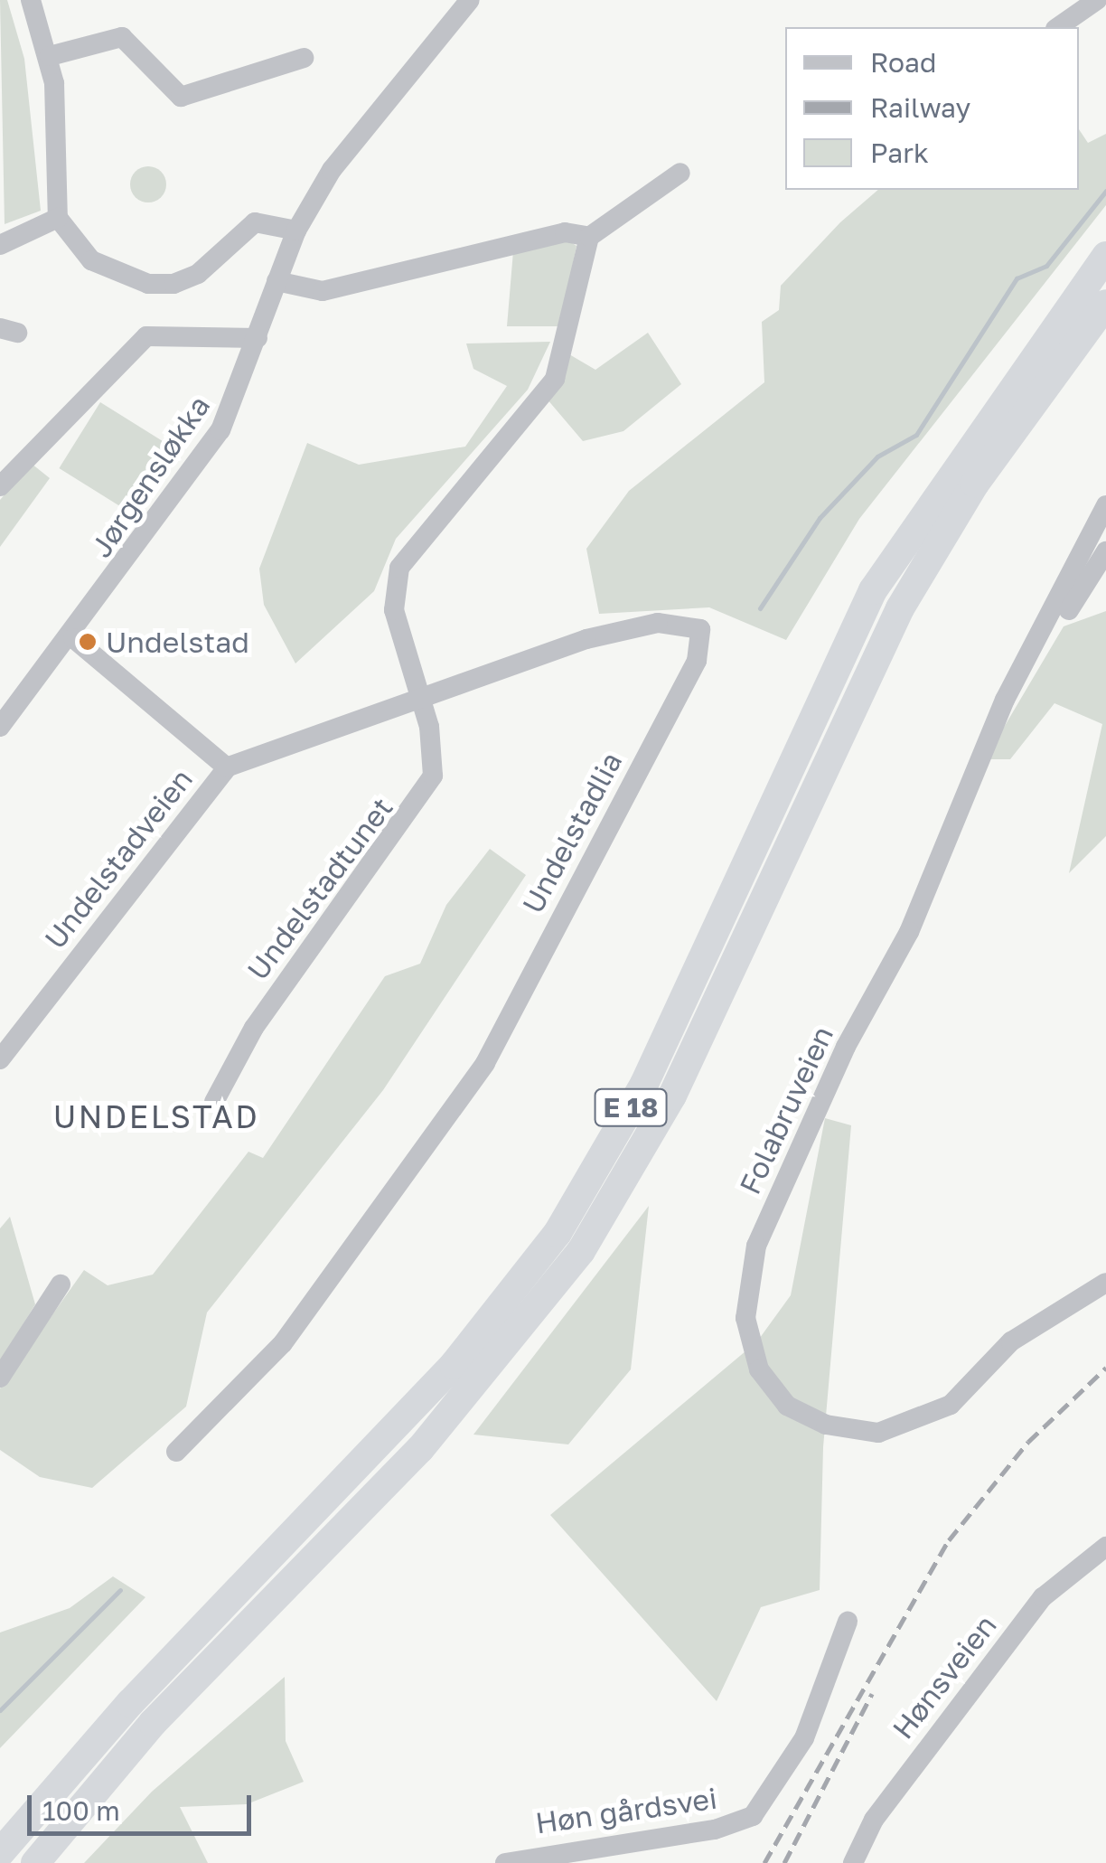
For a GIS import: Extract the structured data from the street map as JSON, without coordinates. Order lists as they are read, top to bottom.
{
  "streets": {
    "highway": ["E 18"],
    "street": [
      "Jørgensløkka",
      "Undelstadlia",
      "Undelstadveien",
      "Undelstadtunet",
      "Folabruveien",
      "Hønsveien",
      "Høn gårdsvei"
    ]
  },
  "crossings": [
    ["Jørgensløkka", "Undelstadveien"],
    ["Undelstadlia", "Undelstadveien"],
    ["Undelstadlia", "Undelstadtunet"]
  ],
  "districts": ["UNDELSTAD"],
  "places": ["Undelstad"],
  "legend": ["Road", "Railway", "Park"],
  "scale_bar": "100 m"
}
